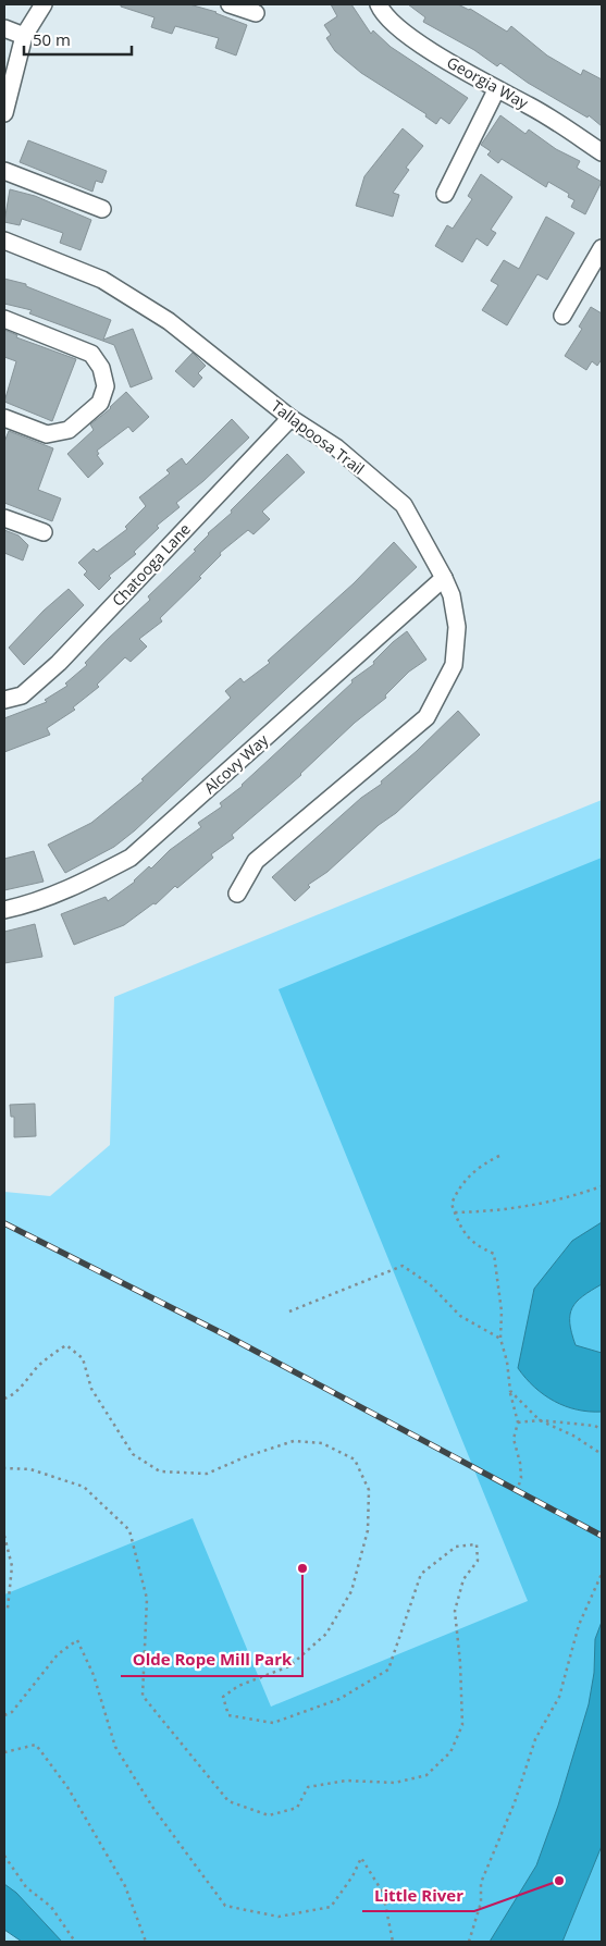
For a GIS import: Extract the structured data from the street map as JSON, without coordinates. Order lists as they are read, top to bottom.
{
  "streets": {
    "street": [
      "Georgia Way",
      "Tallapoosa Trail",
      "Chatooga Lane",
      "Alcovy Way"
    ]
  },
  "crossings": [
    ["Tallapoosa Trail", "Chatooga Lane"],
    ["Tallapoosa Trail", "Alcovy Way"]
  ],
  "places": ["Olde Rope Mill Park", "Little River"],
  "scale_bar": "50 m"
}
